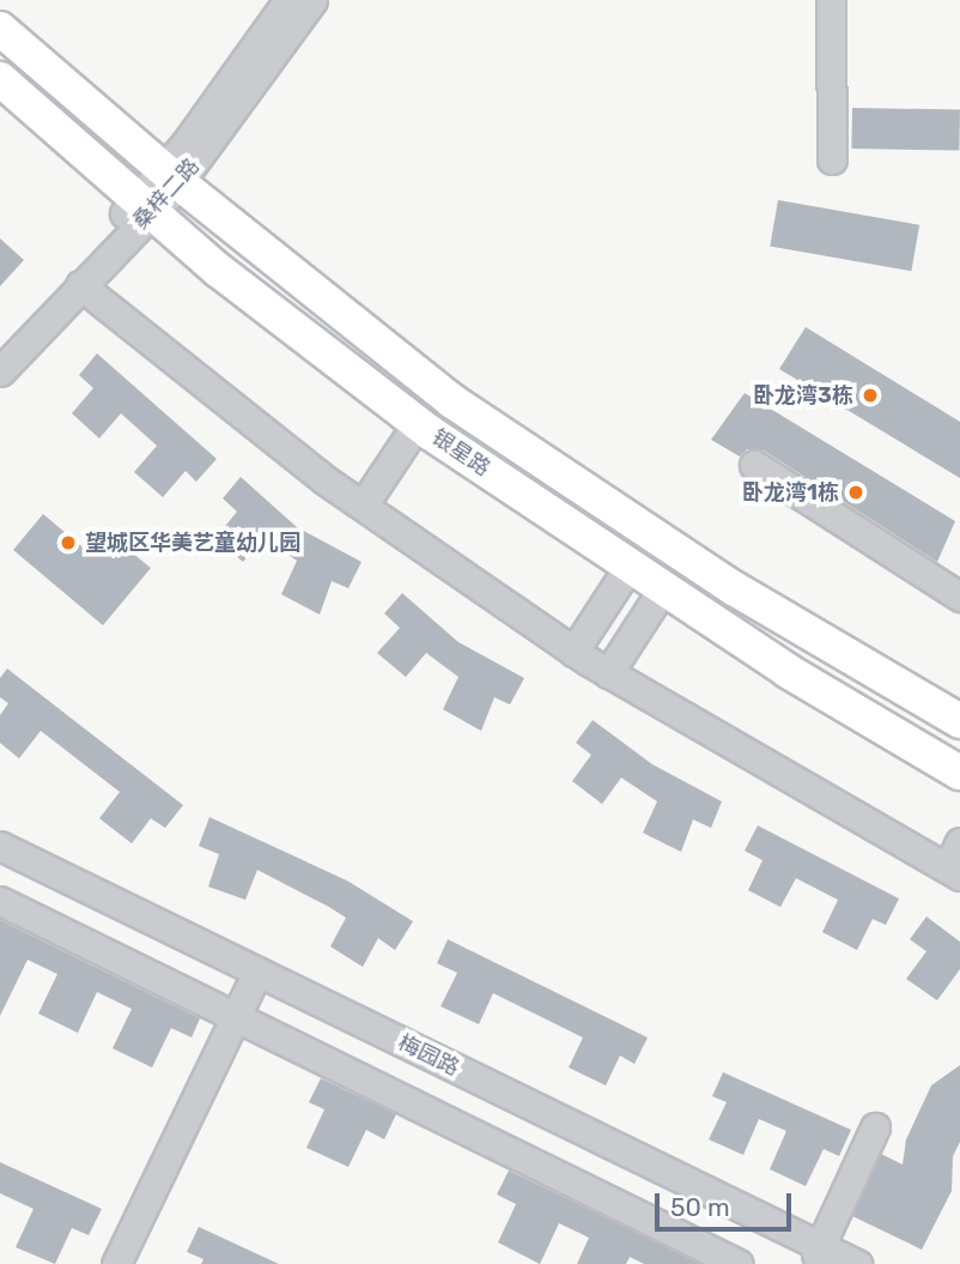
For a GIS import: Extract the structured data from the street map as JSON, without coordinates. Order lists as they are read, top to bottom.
{
  "streets": {
    "main road": ["银星路"],
    "street": ["桑梓二路", "梅园路"]
  },
  "crossings": [
    ["桑梓二路", "银星路"]
  ],
  "places": ["卧龙湾3栋", "卧龙湾1栋", "望城区华美艺童幼儿园"],
  "scale_bar": "50 m"
}
